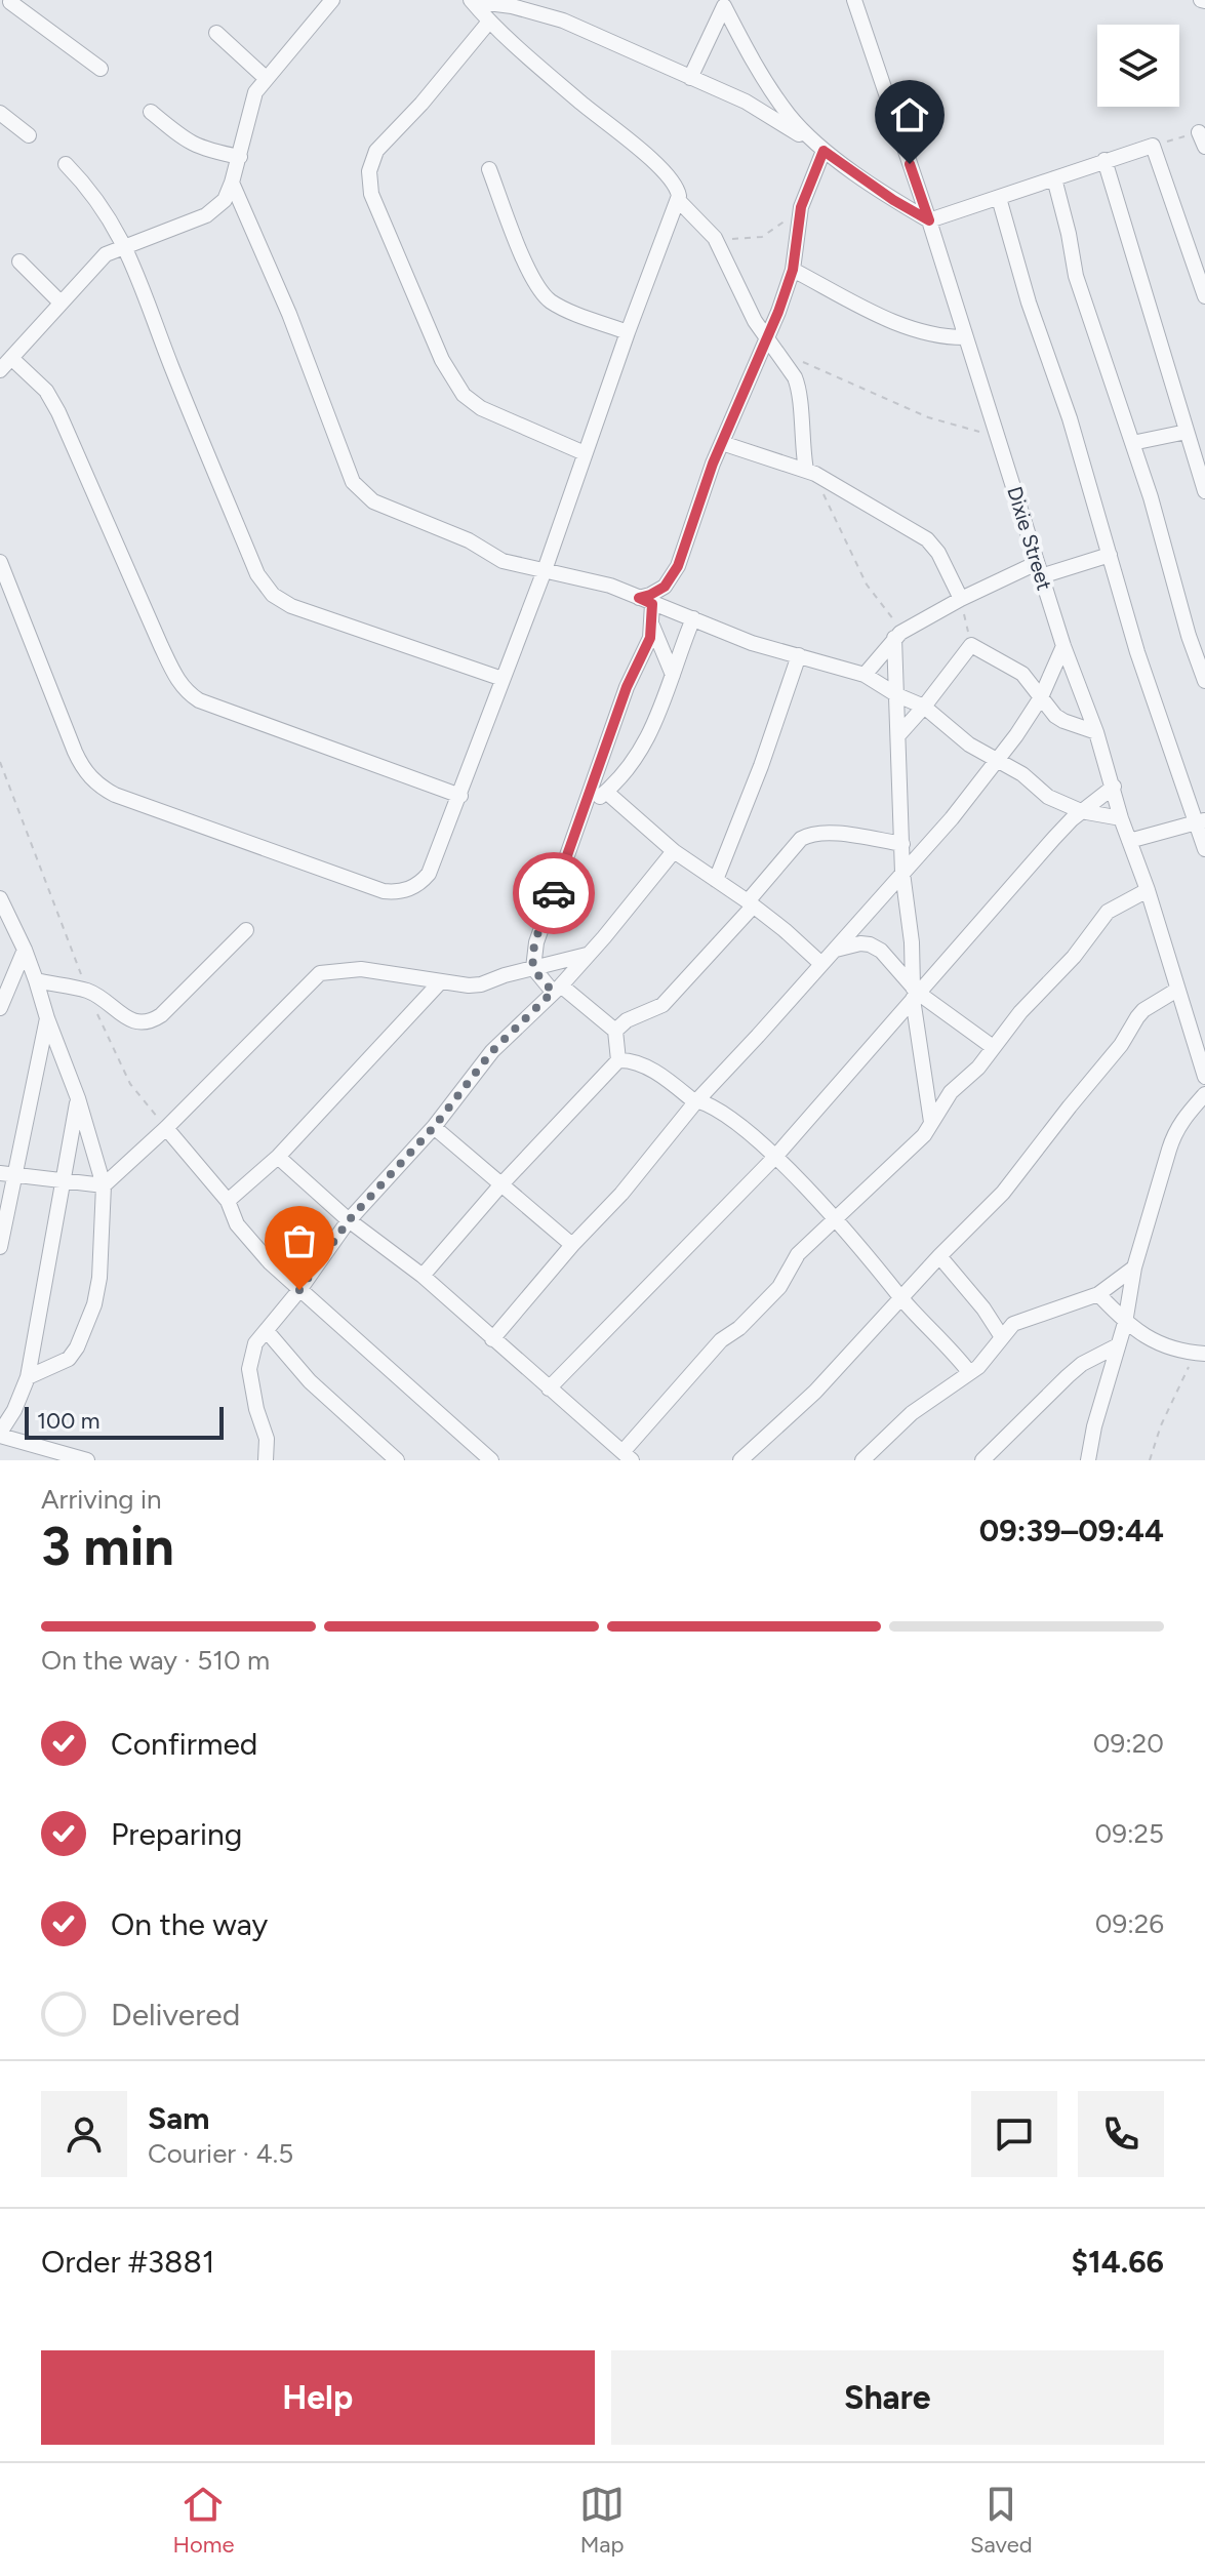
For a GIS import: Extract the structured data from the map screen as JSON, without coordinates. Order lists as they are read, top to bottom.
{
  "streets": {
    "street": ["Dixie Street"]
  },
  "scale_bar": "100 m",
  "page": {
    "scale": "100 m",
    "heading": ["3 min", "Arriving in", "09:39–09:44"],
    "panel": [
      "Sam",
      "Courier · 4.5",
      "Order #3881",
      "$14.66"
    ],
    "bar": "On the way · 510 m",
    "list": [
      ["Confirmed", "09:20"],
      ["Preparing", "09:25"],
      ["On the way", "09:26"],
      "Delivered"
    ],
    "buttons": ["Help", "Share"],
    "tabs": ["Home", "Map", "Saved"]
  }
}
